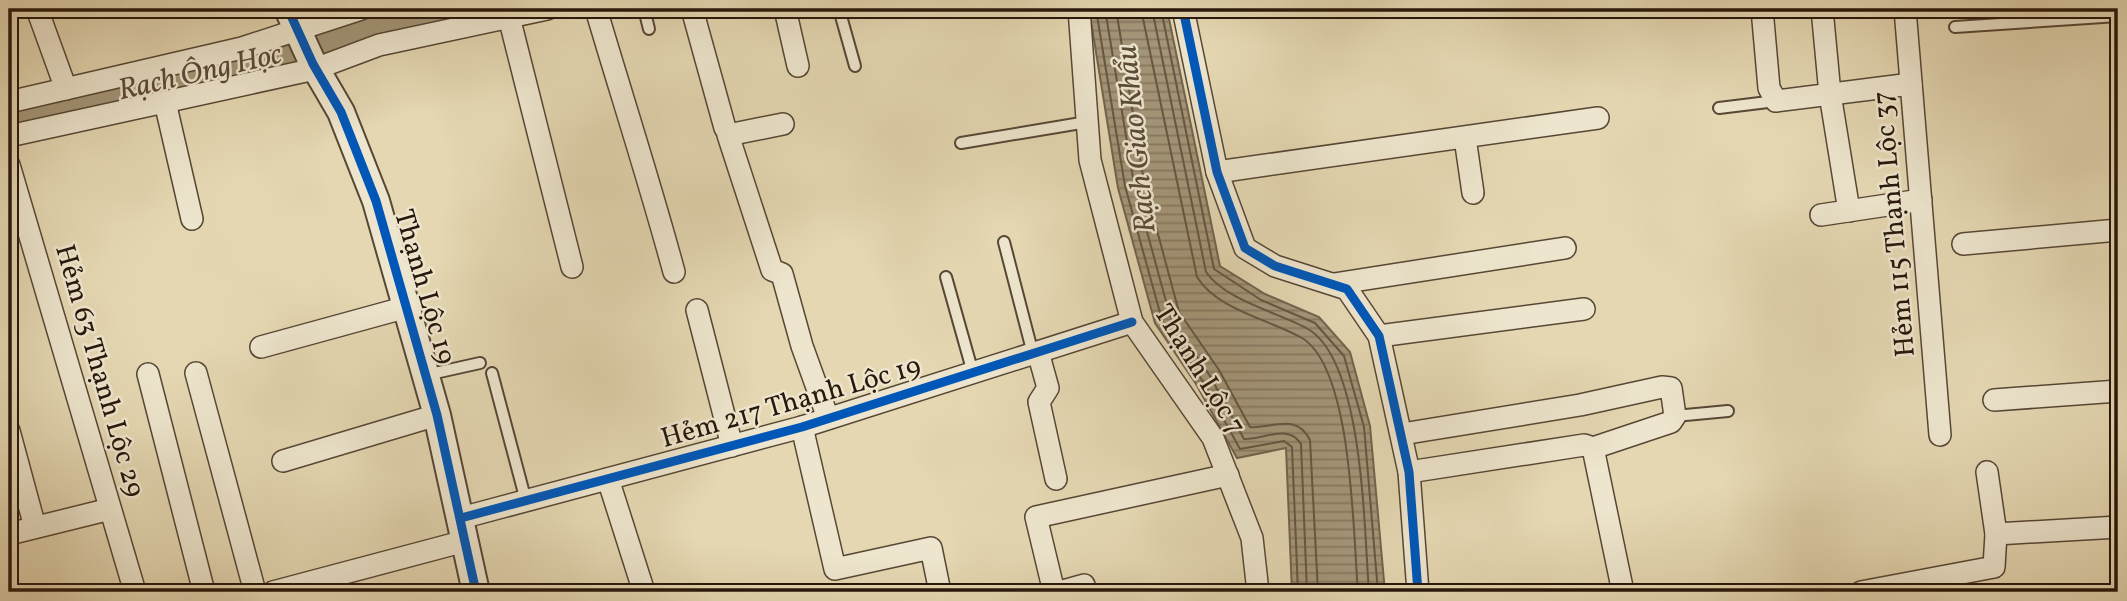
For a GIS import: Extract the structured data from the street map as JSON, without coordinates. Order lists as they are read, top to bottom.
{
  "streets": {
    "street": [
      "Hẻm 115 Thạnh Lộc 37",
      "Thạnh Lộc 19",
      "Thạnh Lộc 7",
      "Hẻm 63 Thạnh Lộc 29",
      "Hẻm 217 Thạnh Lộc 19"
    ]
  },
  "crossings": [
    ["Thạnh Lộc 19", "Hẻm 217 Thạnh Lộc 19"],
    ["Thạnh Lộc 7", "Hẻm 217 Thạnh Lộc 19"]
  ],
  "water": ["Rạch Ông Học", "Rạch Giao Khẩu"]
}
